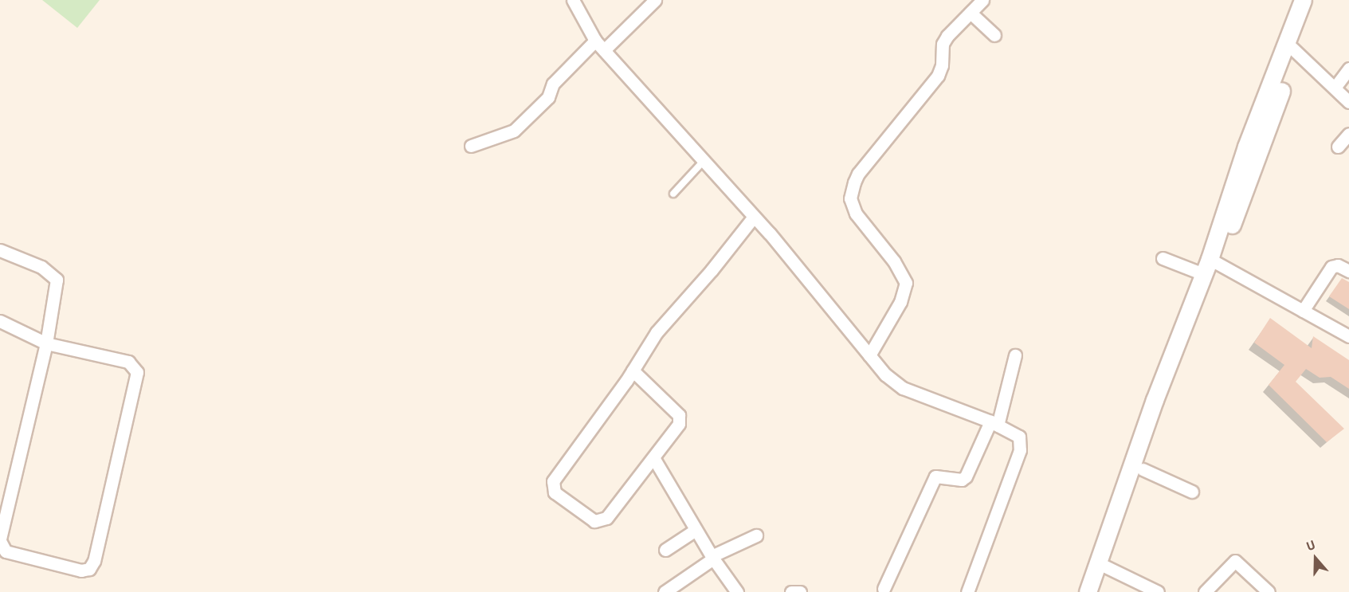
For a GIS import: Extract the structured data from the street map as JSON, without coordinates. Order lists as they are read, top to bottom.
{
  "north": "top"
}
